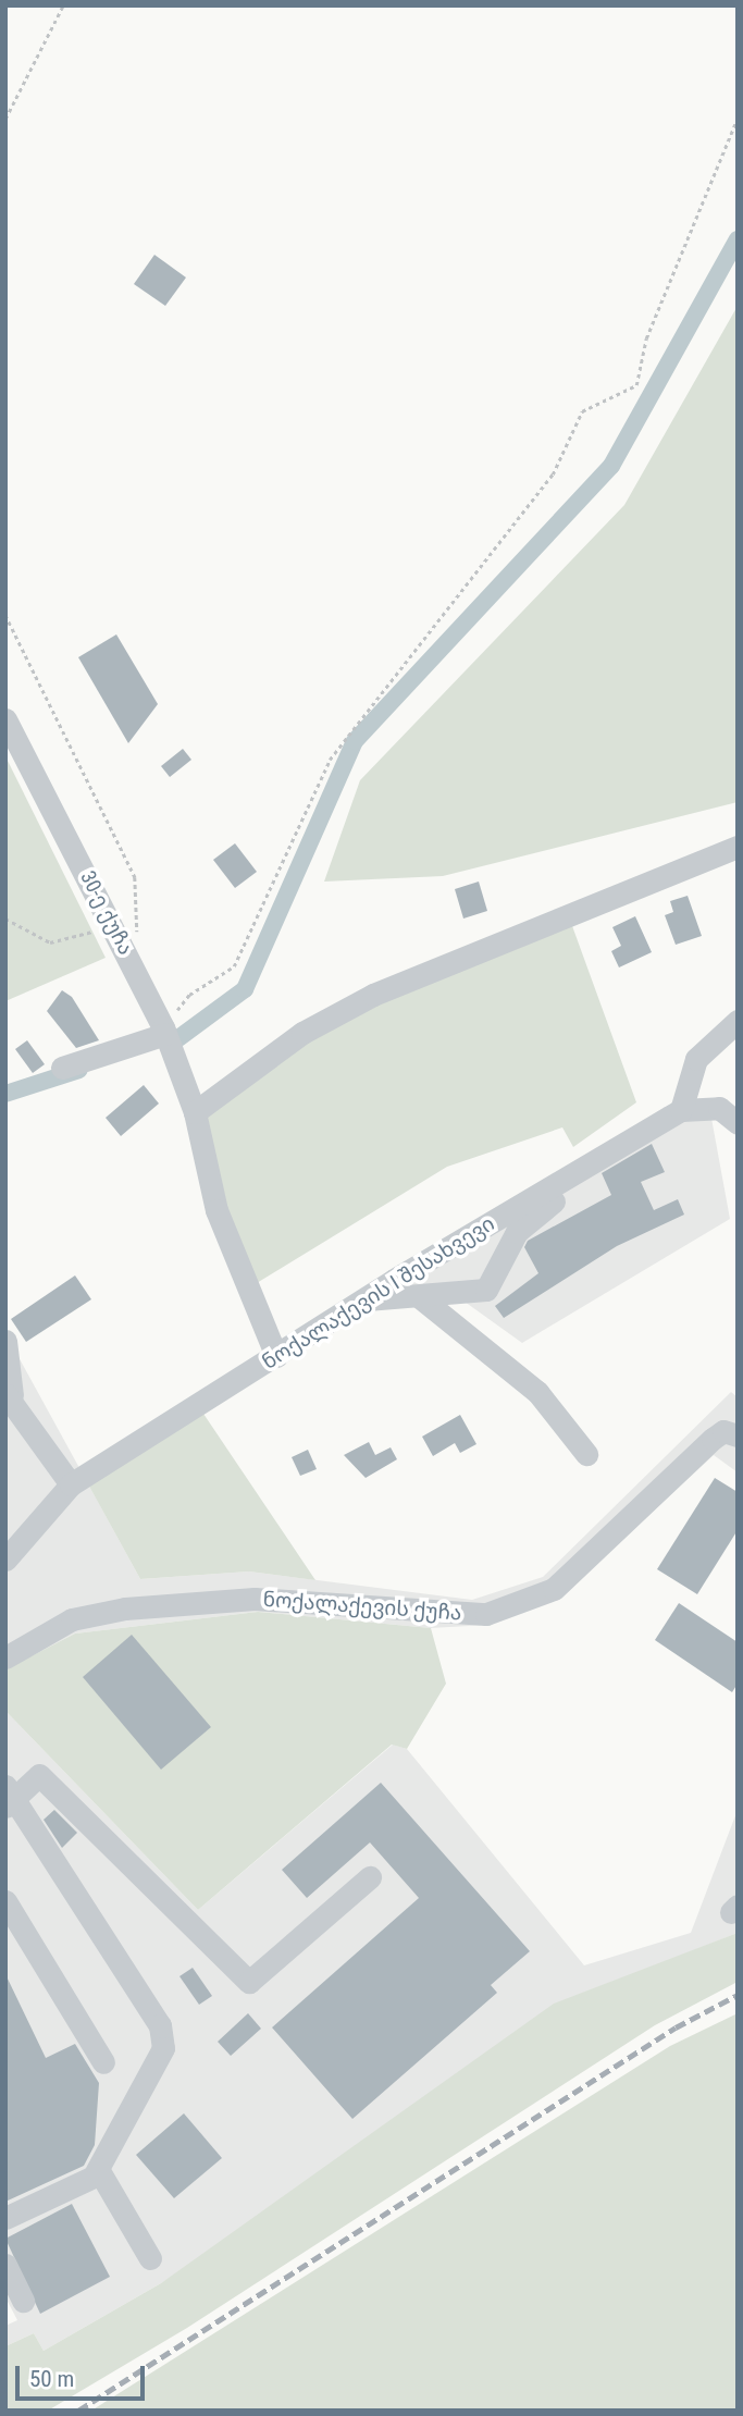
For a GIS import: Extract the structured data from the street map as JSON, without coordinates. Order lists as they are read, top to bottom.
{
  "streets": {
    "street": ["30-ე ქუჩა", "ნოქალაქევის I შესახვევი", "ნოქალაქევის ქუჩა"]
  },
  "crossings": [
    ["30-ე ქუჩა", "ნოქალაქევის I შესახვევი"]
  ],
  "scale_bar": "50 m"
}
